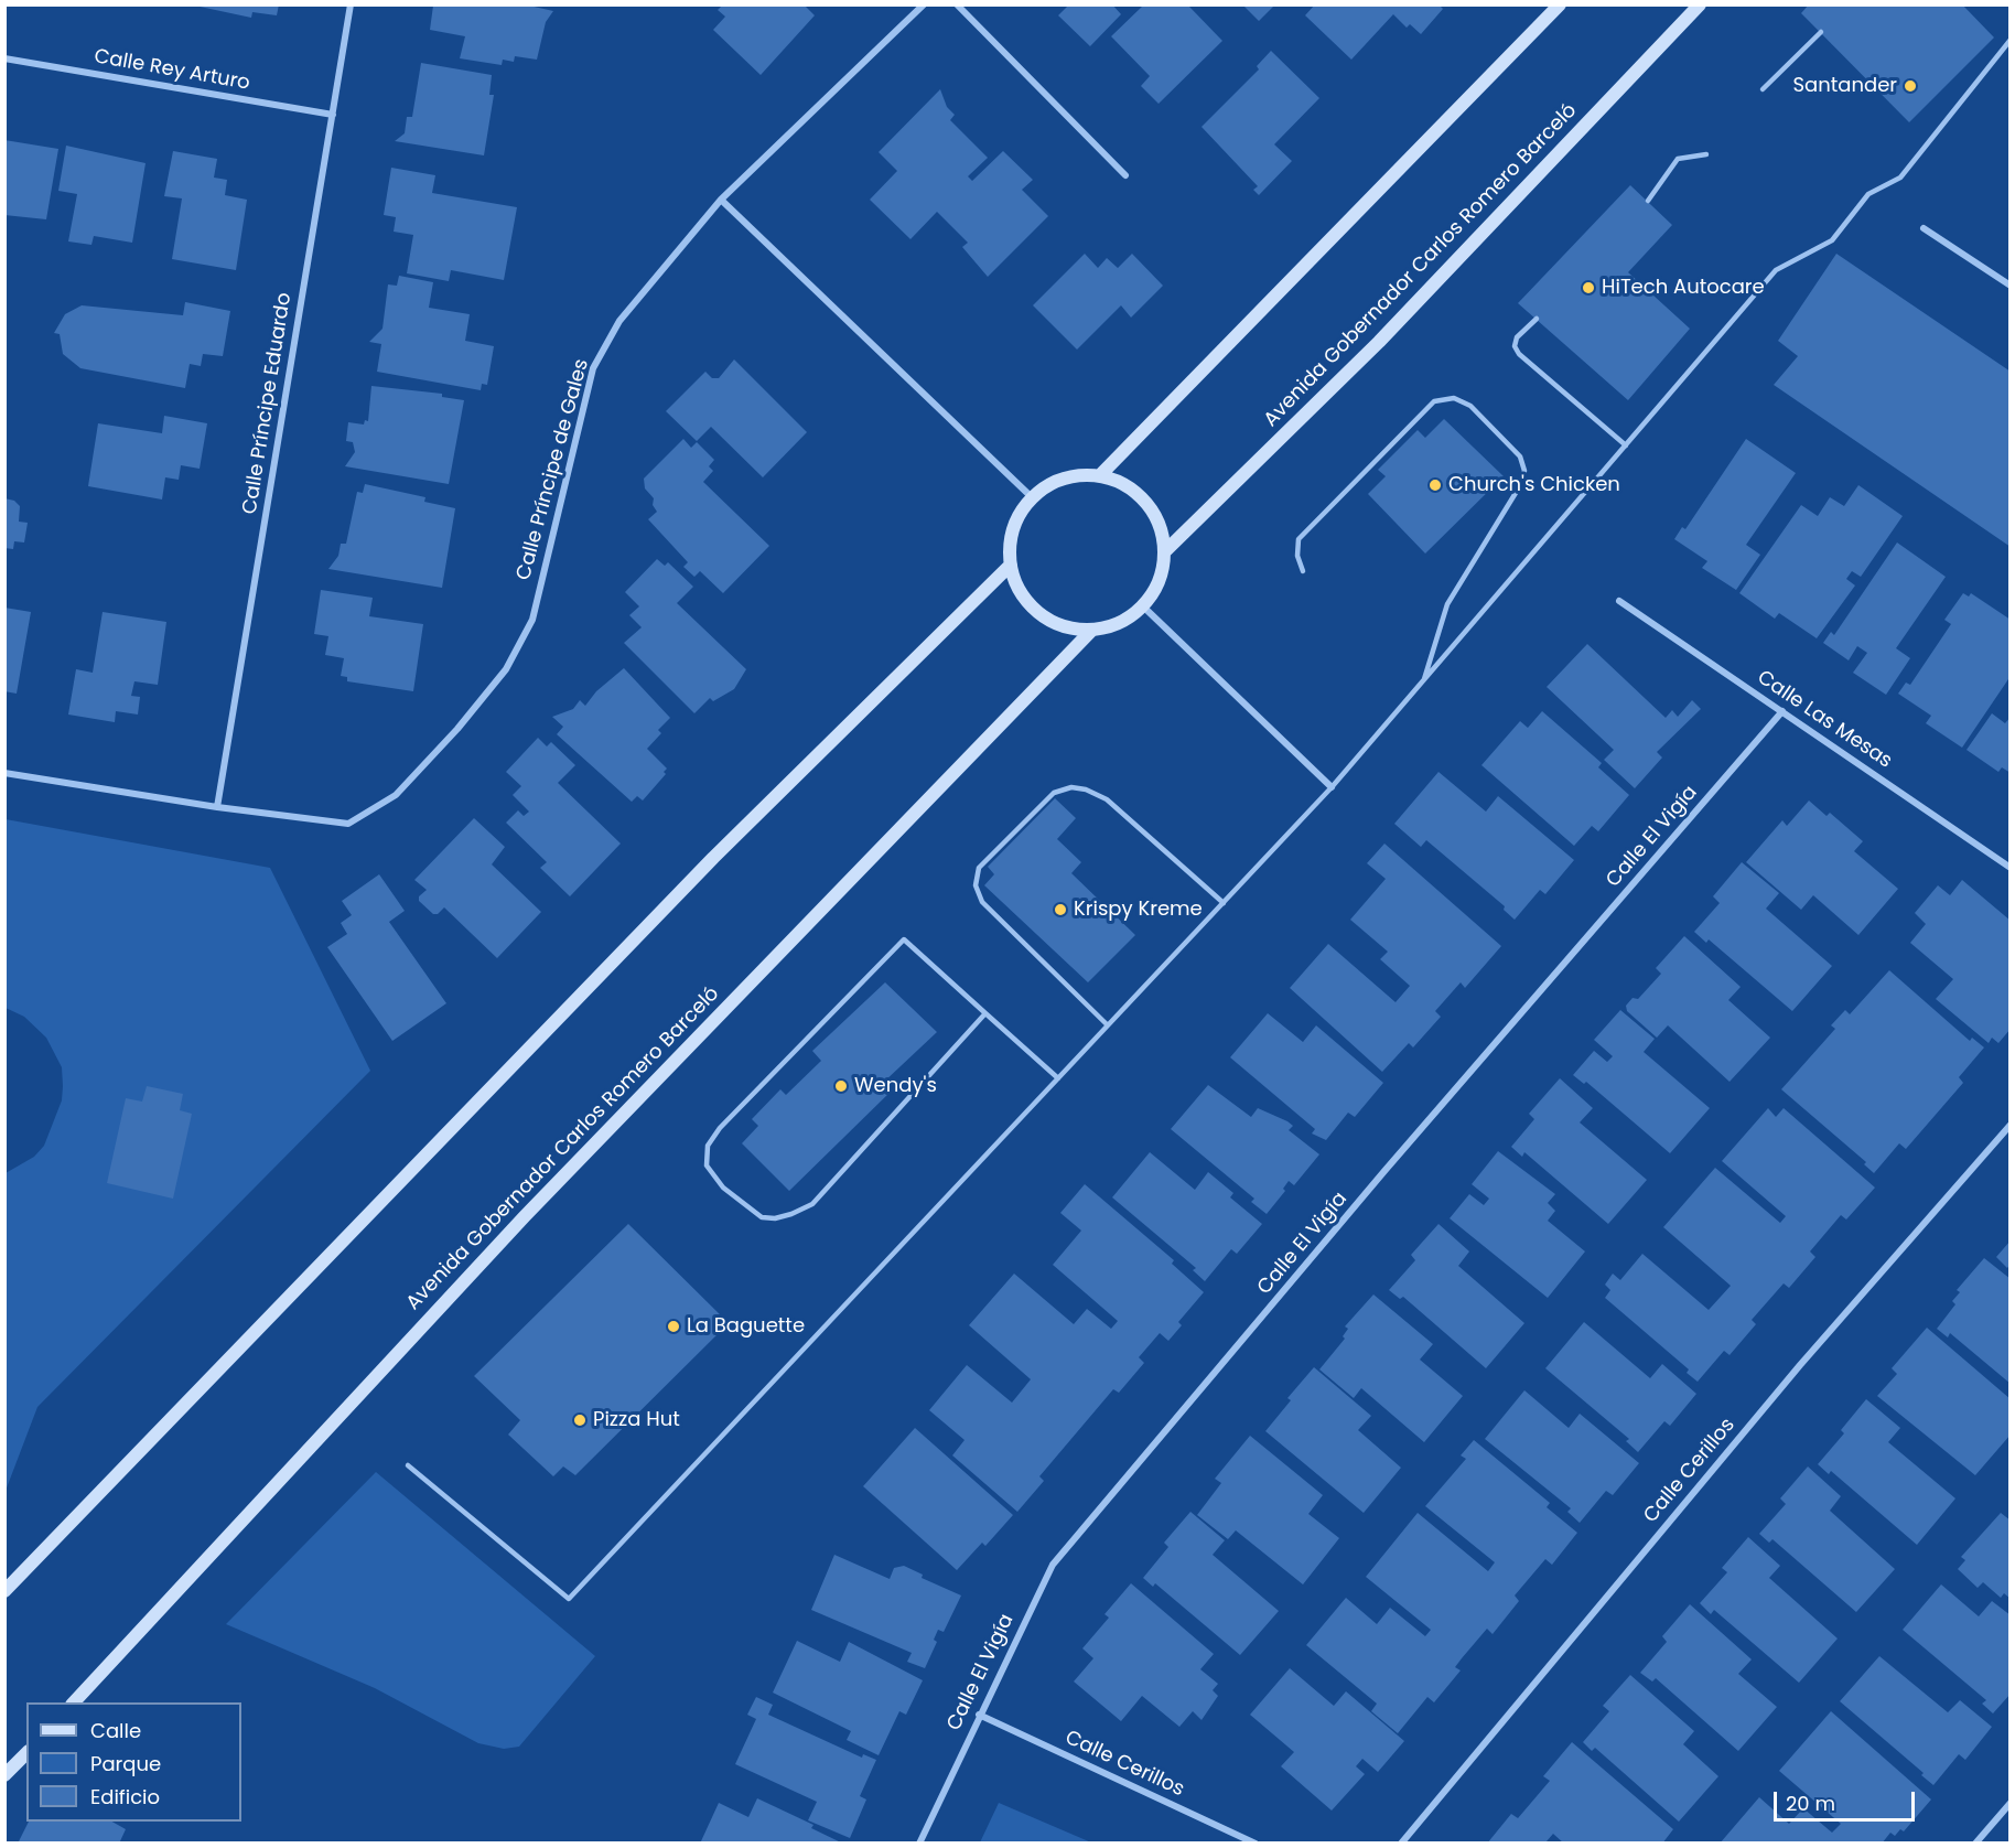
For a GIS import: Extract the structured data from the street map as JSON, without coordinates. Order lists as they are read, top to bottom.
{
  "streets": {
    "main road": ["Avenida Gobernador Carlos Romero Barceló"],
    "street": [
      "Calle Rey Arturo",
      "Calle Príncipe Eduardo",
      "Calle Príncipe de Gales",
      "Calle Las Mesas",
      "Calle El Vigía",
      "Calle Cerillos"
    ]
  },
  "crossings": [
    ["Calle Rey Arturo", "Calle Príncipe Eduardo"],
    ["Calle Príncipe Eduardo", "Calle Príncipe de Gales"],
    ["Calle Las Mesas", "Calle El Vigía"],
    ["Calle El Vigía", "Calle Cerillos"]
  ],
  "places": [
    "Santander",
    "HiTech Autocare",
    "Church's Chicken",
    "Krispy Kreme",
    "Wendy's",
    "La Baguette",
    "Pizza Hut"
  ],
  "legend": ["Calle", "Parque", "Edificio"],
  "scale_bar": "20 m"
}
